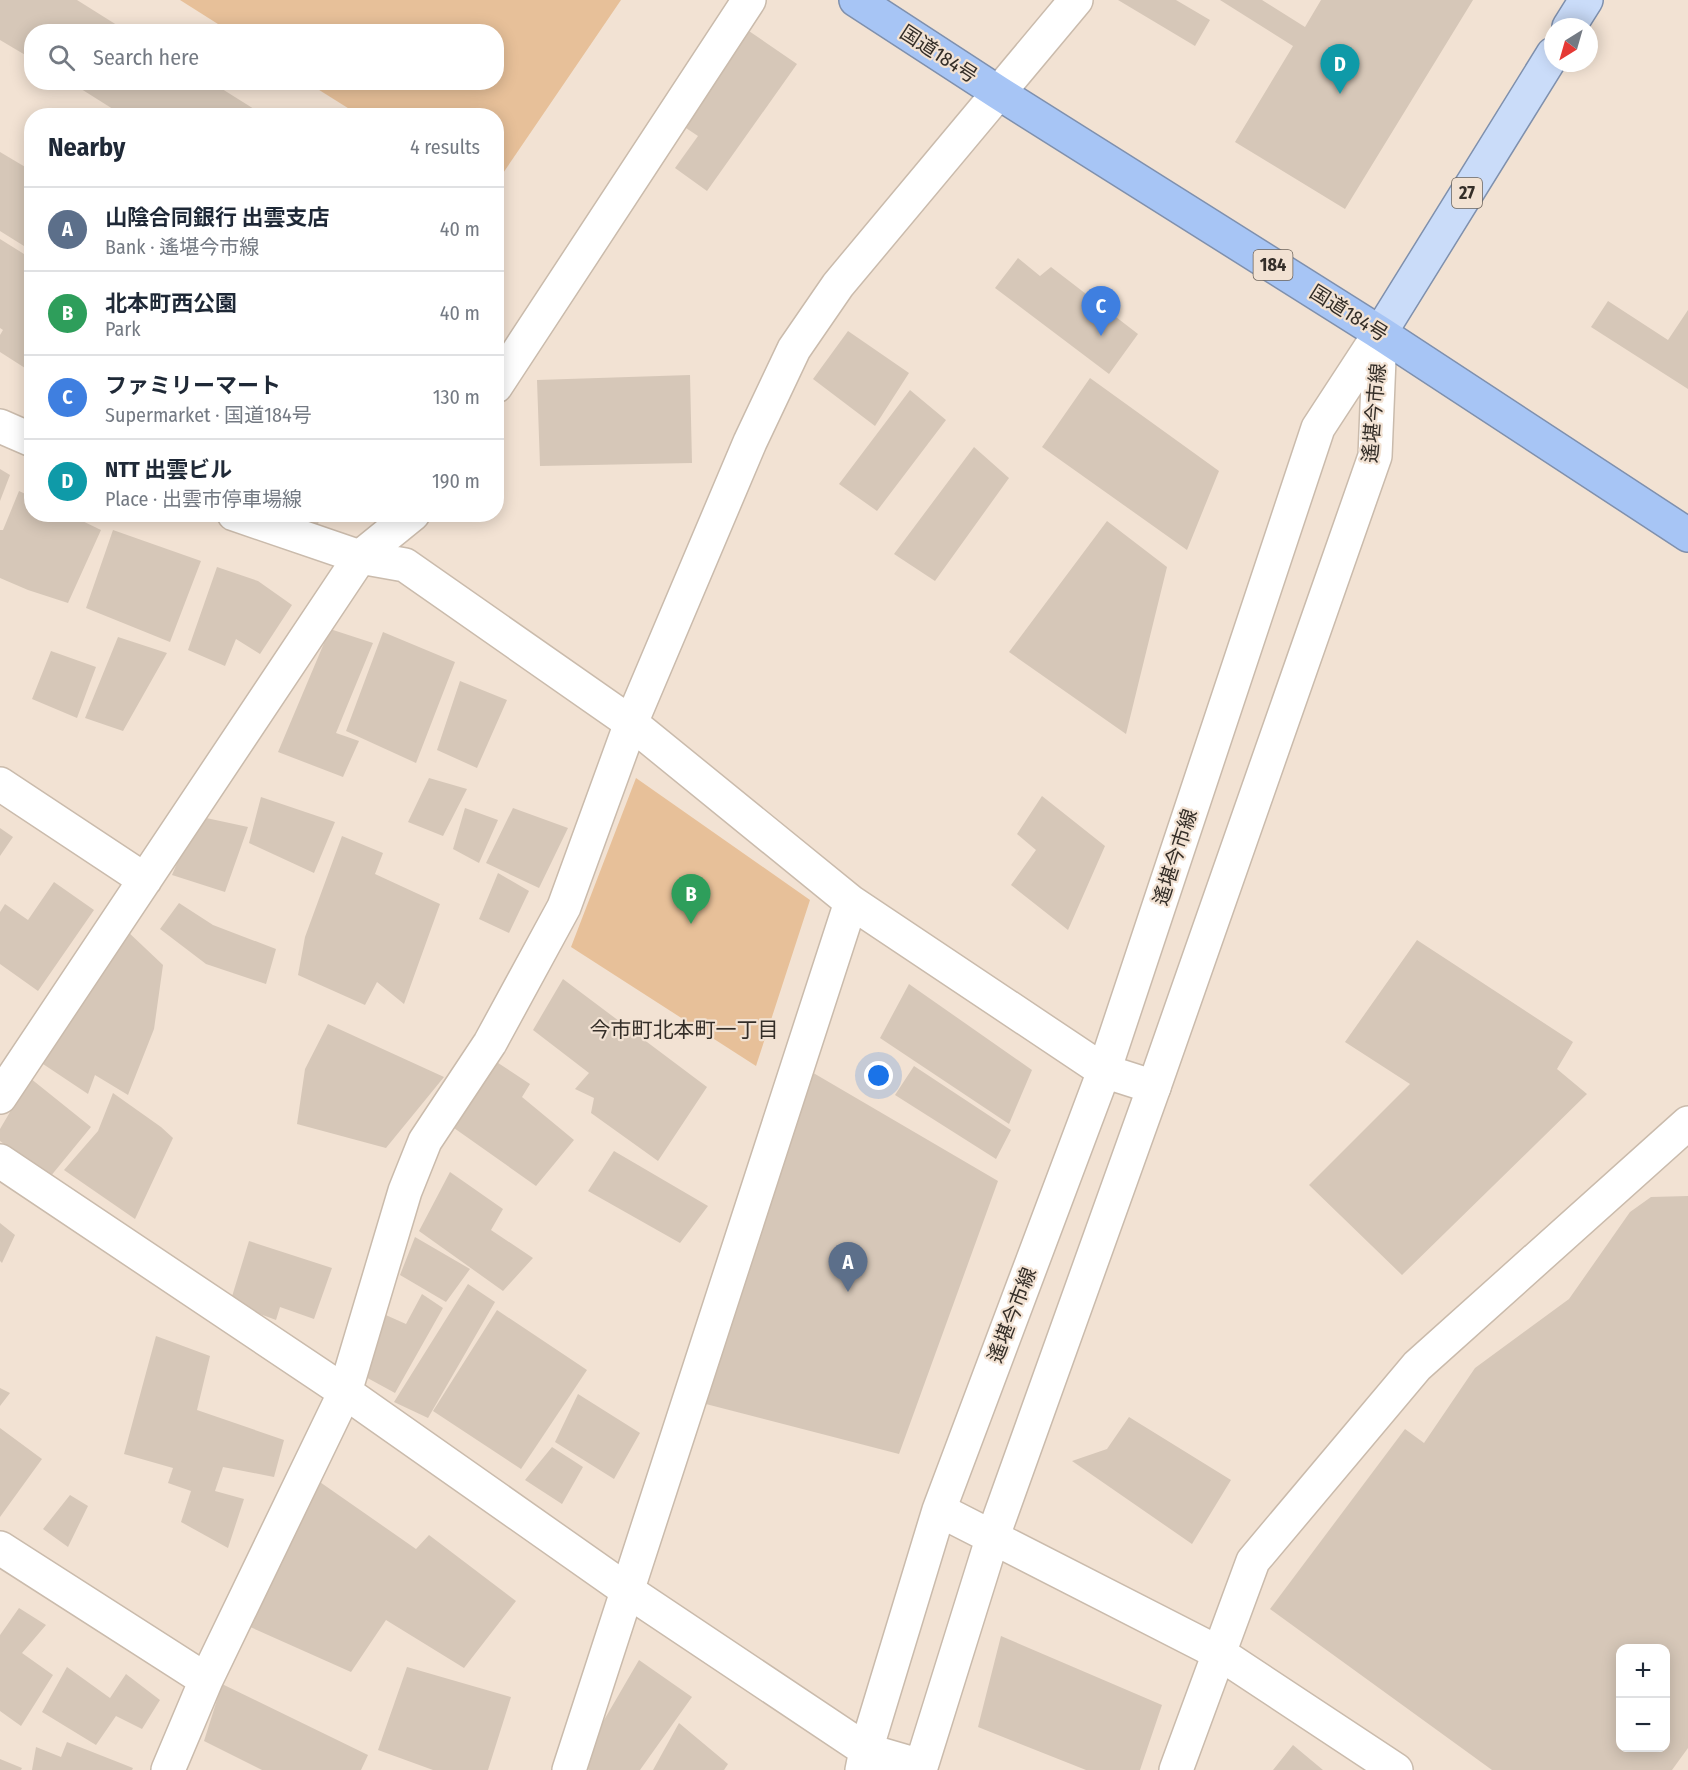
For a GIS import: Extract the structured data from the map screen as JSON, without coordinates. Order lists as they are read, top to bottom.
{
  "streets": {
    "highway": ["国道184号", "184"],
    "main road": ["27"],
    "street": ["遙堪今市線"]
  },
  "crossings": [
    ["国道184号", "27"],
    ["国道184号", "遙堪今市線"],
    ["27", "遙堪今市線"]
  ],
  "districts": ["今市町北本町一丁目"],
  "north": "bottom left",
  "page": {
    "search": "Search here",
    "pins": [
      "D",
      "C",
      "B",
      "A"
    ],
    "heading": ["Nearby", "4 results"],
    "list": [
      {
        "mark": "A",
        "name": "山陰合同銀行 出雲支店",
        "note": "Bank · 遙堪今市線",
        "value": "40 m"
      },
      {
        "mark": "B",
        "name": "北本町西公園",
        "note": "Park",
        "value": "40 m"
      },
      {
        "mark": "C",
        "name": "ファミリーマート",
        "note": "Supermarket · 国道184号",
        "value": "130 m"
      },
      {
        "mark": "D",
        "name": "NTT 出雲ビル",
        "note": "Place · 出雲市停車場線",
        "value": "190 m"
      }
    ],
    "map_buttons": ["+", "−"]
  }
}
